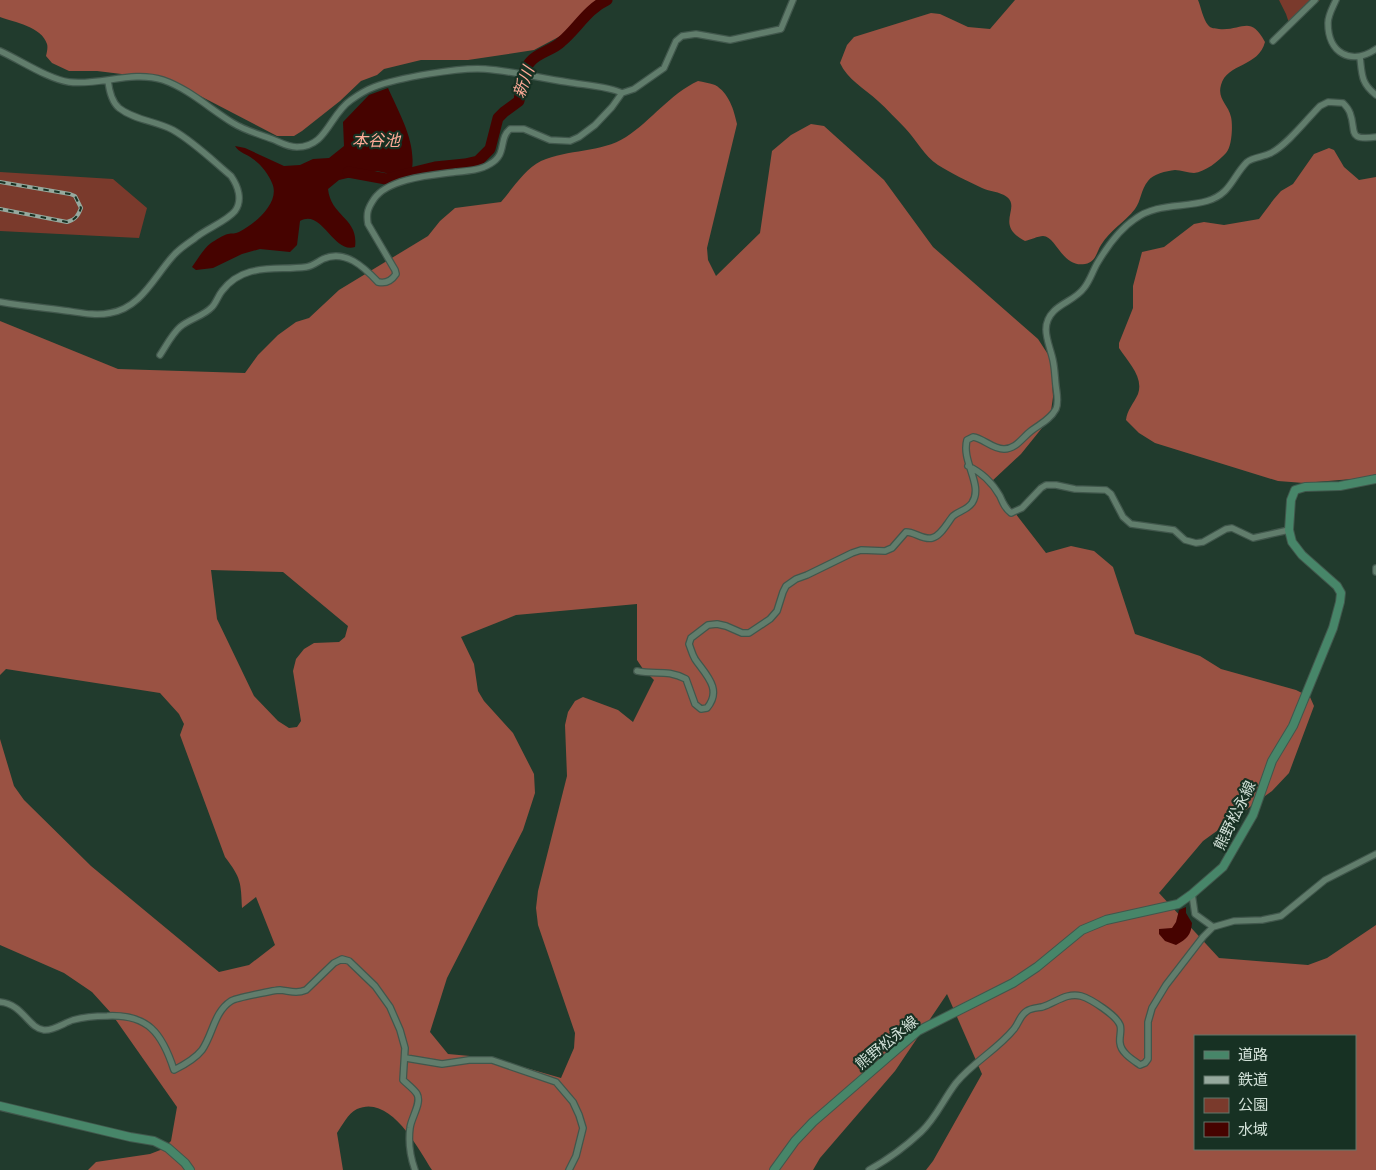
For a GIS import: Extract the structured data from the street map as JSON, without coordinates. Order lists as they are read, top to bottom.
{
  "streets": {
    "main road": ["熊野松永線"]
  },
  "water": ["新川", "本谷池"],
  "legend": [
    "道路",
    "鉄道",
    "公園",
    "水域"
  ]
}
